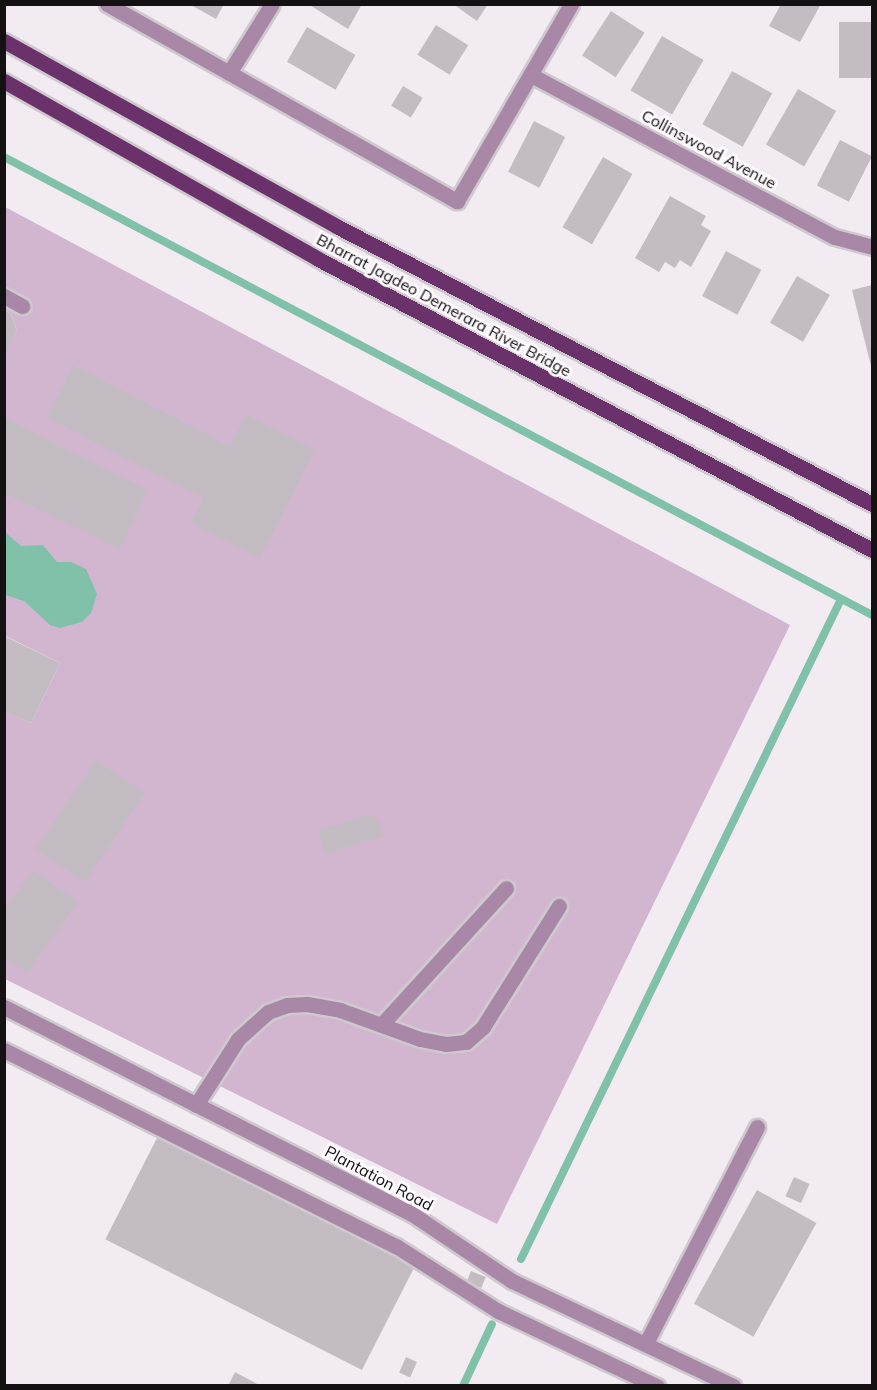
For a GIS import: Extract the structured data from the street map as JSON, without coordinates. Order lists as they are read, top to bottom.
{
  "streets": {
    "main road": ["Bharrat Jagdeo Demerara River Bridge"],
    "street": ["Collinswood Avenue", "Plantation Road"]
  }
}
